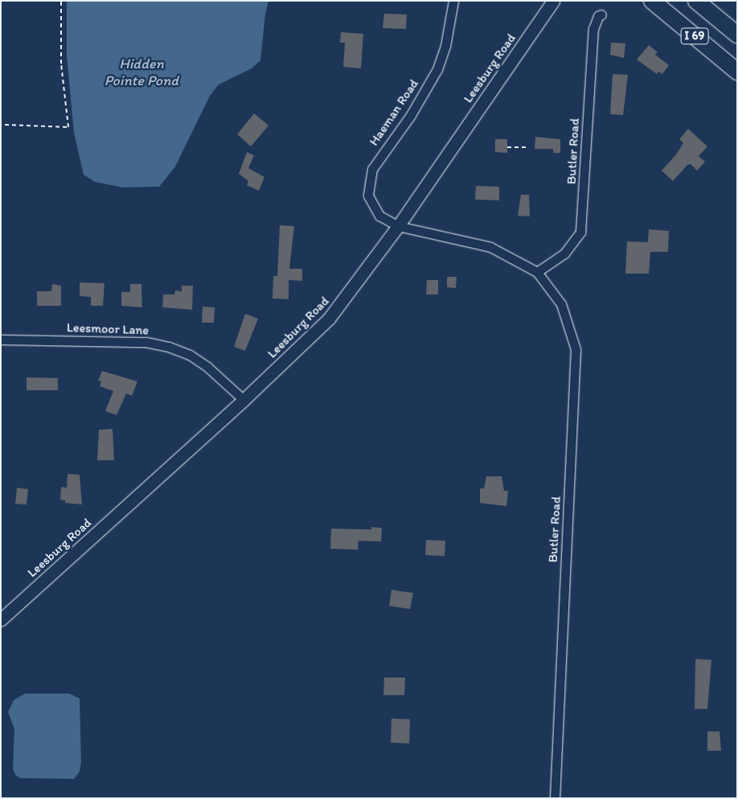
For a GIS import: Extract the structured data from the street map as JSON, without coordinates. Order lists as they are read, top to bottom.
{
  "streets": {
    "highway": ["I 69"],
    "main road": ["Leesburg Road"],
    "street": ["Haeman Road", "Butler Road", "Leesmoor Lane"]
  },
  "crossings": [
    ["Leesburg Road", "Haeman Road"],
    ["Leesburg Road", "Butler Road"],
    ["Leesburg Road", "Leesmoor Lane"],
    ["Haeman Road", "Butler Road"]
  ],
  "water": ["Hidden Pointe Pond"]
}
